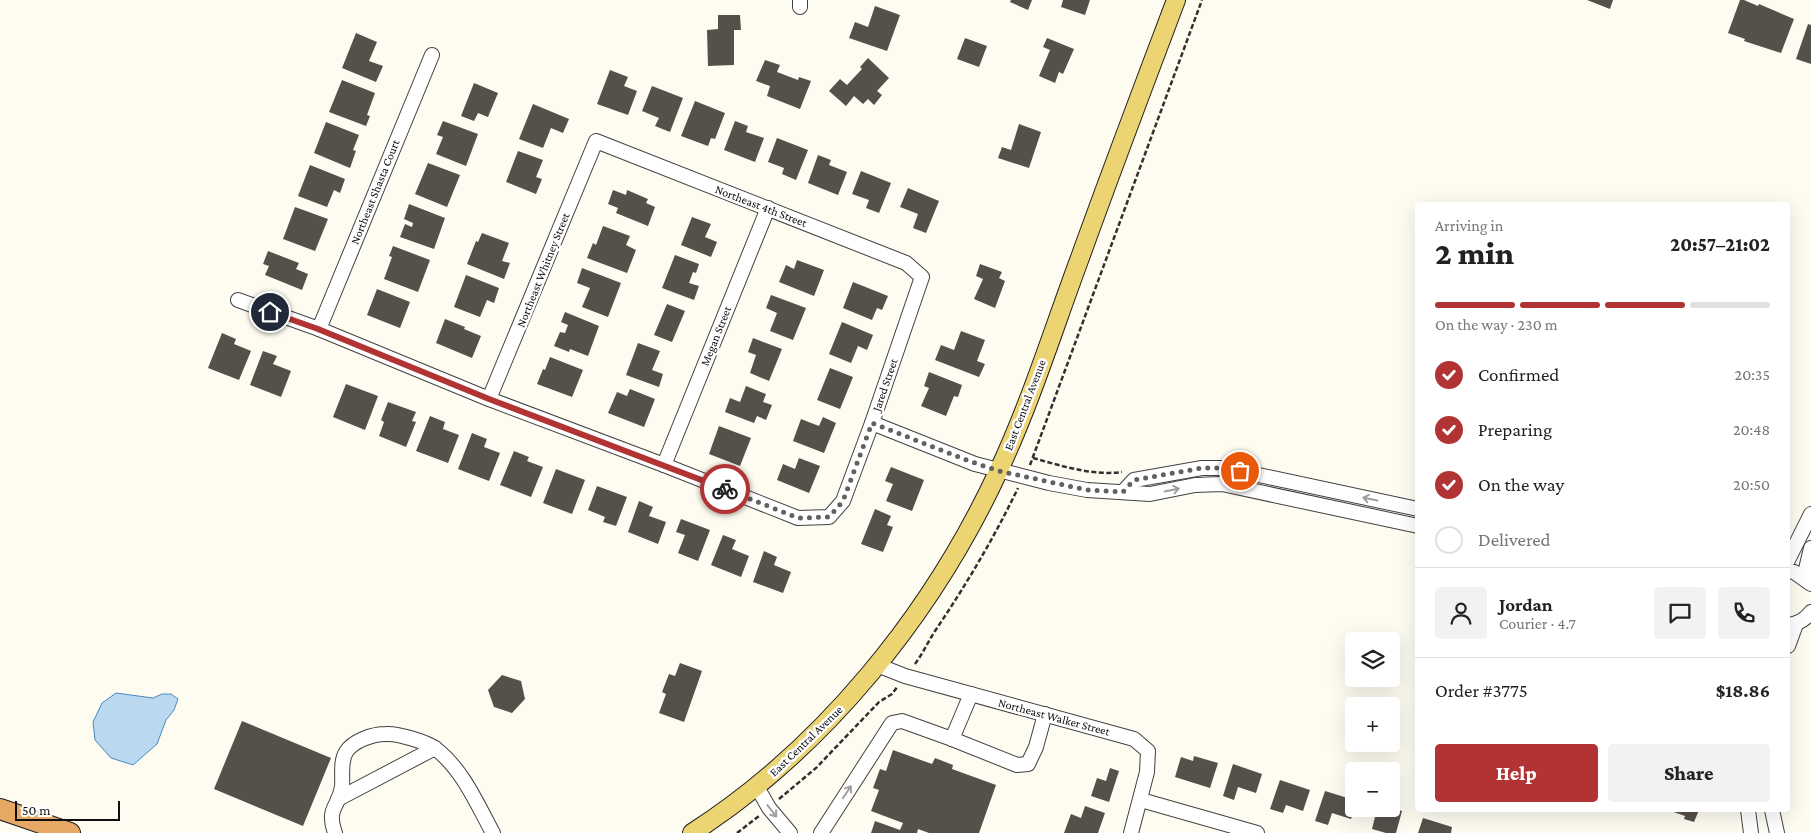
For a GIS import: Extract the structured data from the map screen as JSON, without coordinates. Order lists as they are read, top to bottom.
{
  "streets": {
    "main road": ["East Central Avenue"],
    "street": [
      "Northeast Shasta Court",
      "Northeast 4th Street",
      "Northeast Whitney Street",
      "Megan Street",
      "Jared Street",
      "Northeast Walker Street"
    ]
  },
  "crossings": [
    ["Northeast 4th Street", "Northeast Whitney Street"],
    ["Northeast 4th Street", "Megan Street"],
    ["Northeast 4th Street", "Jared Street"],
    ["Megan Street", "Jared Street"],
    ["East Central Avenue", "Northeast Walker Street"]
  ],
  "scale_bar": "50 m",
  "page": {
    "heading": ["2 min", "Arriving in", "20:57–21:02"],
    "panel": [
      "Jordan",
      "Courier · 4.7",
      "Order #3775",
      "$18.86"
    ],
    "bar": "On the way · 230 m",
    "list": [
      ["Confirmed", "20:35"],
      ["Preparing", "20:48"],
      ["On the way", "20:50"],
      "Delivered"
    ],
    "map_buttons": ["+", "−"],
    "buttons": ["Help", "Share"],
    "scale": "50 m"
  }
}
